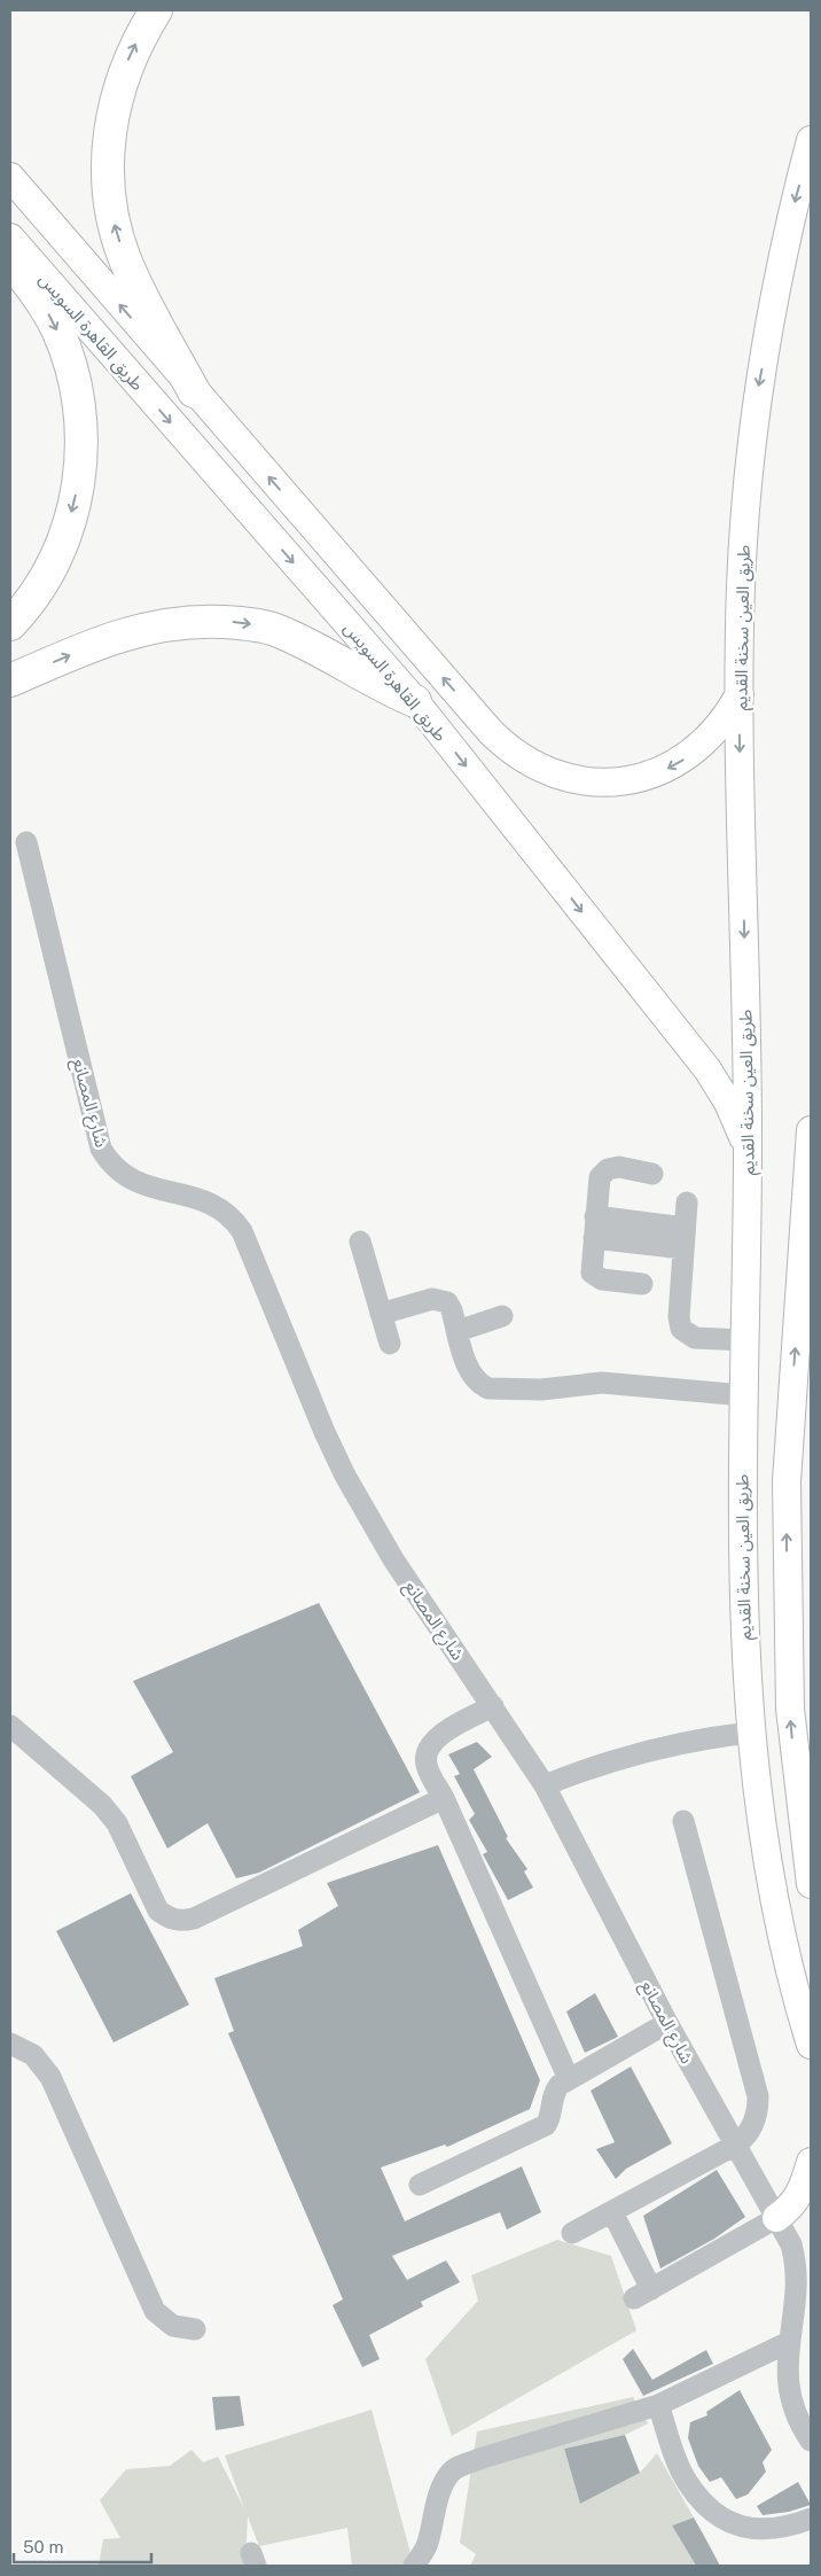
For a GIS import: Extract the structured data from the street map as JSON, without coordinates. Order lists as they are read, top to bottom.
{
  "streets": {
    "main road": ["طريق القاهرة السويس", "طريق العين سخنة القديم"],
    "street": ["شارع المصانع"]
  },
  "crossings": [
    ["طريق القاهرة السويس", "طريق العين سخنة القديم"]
  ],
  "one_way": ["طريق القاهرة السويس", "طريق العين سخنة القديم"],
  "scale_bar": "50 m"
}
